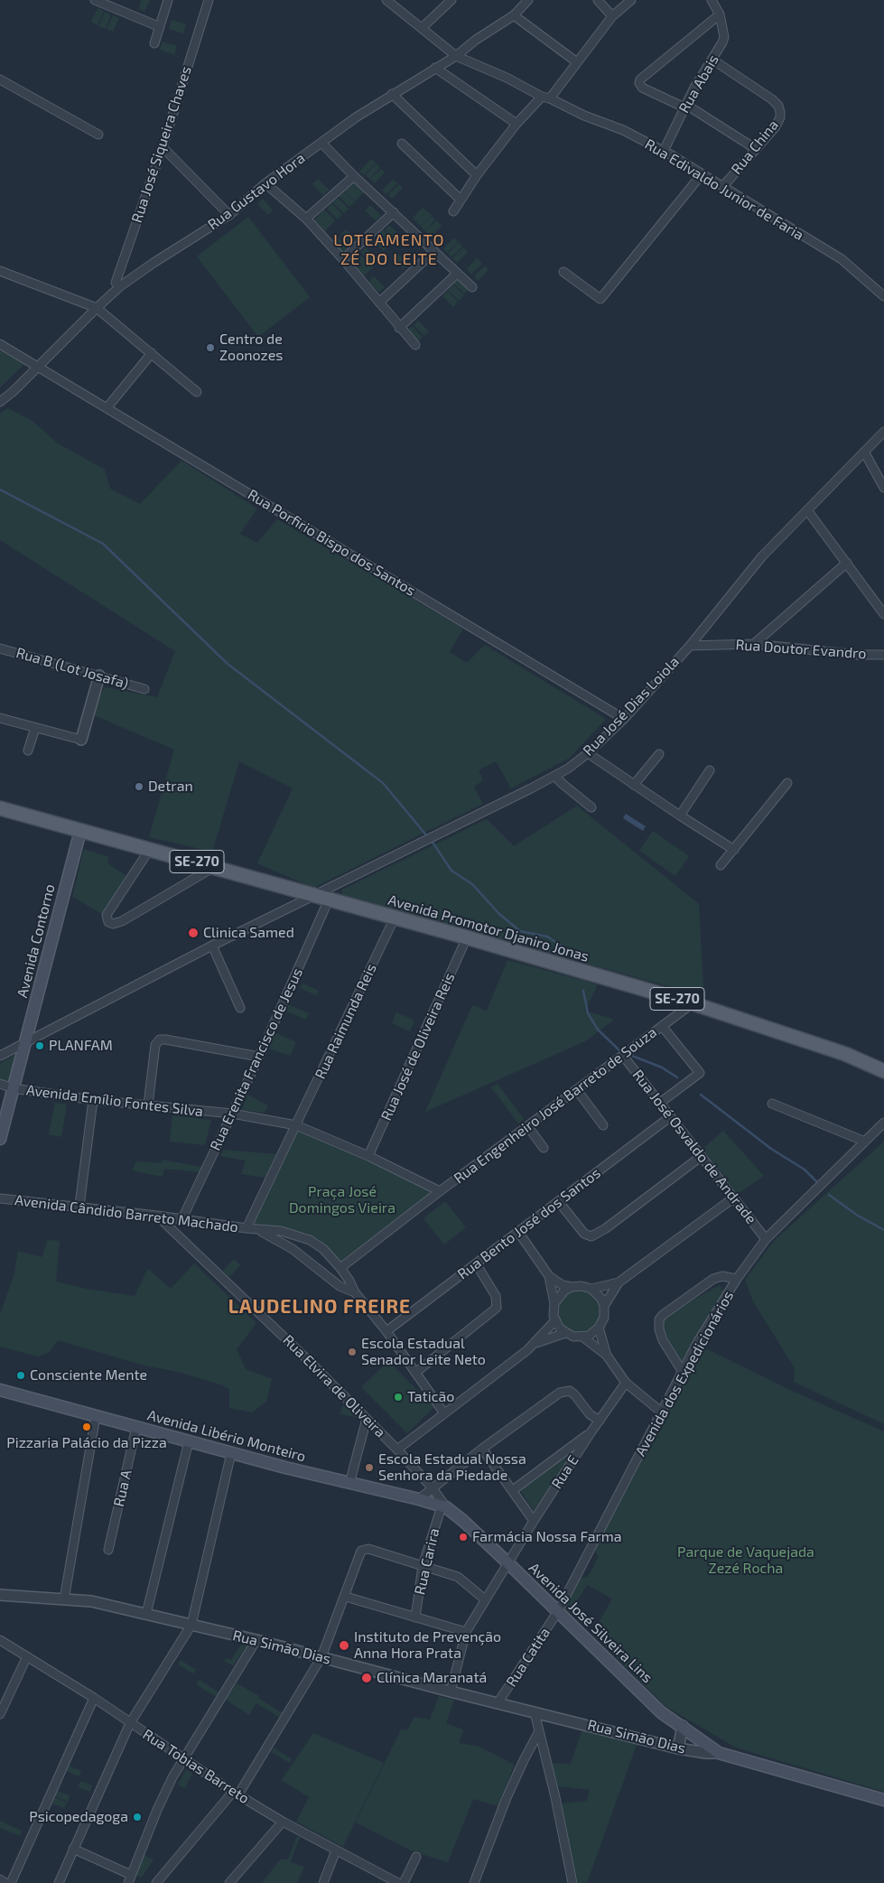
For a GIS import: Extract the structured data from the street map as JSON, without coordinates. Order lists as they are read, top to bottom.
{
  "streets": {
    "main road": [
      "SE-270",
      "Avenida Promotor Djaniro Jonas",
      "Avenida Contorno",
      "Avenida Libério Monteiro",
      "Avenida José Silveira Lins"
    ],
    "street": [
      "Rua Abais",
      "Rua José Siqueira Chaves",
      "Rua China",
      "Rua Edivaldo Junior de Faria",
      "Rua Gustavo Hora",
      "Rua Porfirio Bispo dos Santos",
      "Rua Doutor Evandro",
      "Rua B (Lot Josafa)",
      "Rua José Dias Loiola",
      "Rua Raimunda Reis",
      "Rua José de Oliveira Reis",
      "Rua Erenita Francisco de Jesus",
      "Avenida Emílio Fontes Silva",
      "Rua Engenheiro José Barreto de Souza",
      "Rua José Osvaldo de Andrade",
      "Avenida Cândido Barreto Machado",
      "Rua Bento José dos Santos",
      "Avenida dos Expedicionários",
      "Rua Elvira de Oliveira",
      "Rua E",
      "Rua A",
      "Rua Carira",
      "Rua Simão Dias",
      "Rua Catita",
      "Rua Tobias Barreto"
    ]
  },
  "crossings": [
    ["Rua Abais", "Rua China"],
    ["Rua Abais", "Rua Edivaldo Junior de Faria"],
    ["Rua José Siqueira Chaves", "Rua Gustavo Hora"],
    ["Rua China", "Rua Edivaldo Junior de Faria"],
    ["Rua Edivaldo Junior de Faria", "Rua Gustavo Hora"],
    ["Rua Gustavo Hora", "Rua Porfirio Bispo dos Santos"],
    ["Rua Porfirio Bispo dos Santos", "Rua José Dias Loiola"],
    ["Rua Doutor Evandro", "Rua José Dias Loiola"],
    ["Rua José Dias Loiola", "Avenida Promotor Djaniro Jonas"],
    ["Rua José Dias Loiola", "Avenida Contorno"],
    ["SE-270", "Avenida Promotor Djaniro Jonas"],
    ["SE-270", "Avenida Contorno"],
    ["Avenida Promotor Djaniro Jonas", "Avenida Contorno"],
    ["Avenida Promotor Djaniro Jonas", "Rua Raimunda Reis"],
    ["Avenida Promotor Djaniro Jonas", "Rua José de Oliveira Reis"],
    ["Avenida Promotor Djaniro Jonas", "Rua Erenita Francisco de Jesus"],
    ["Avenida Promotor Djaniro Jonas", "Rua Engenheiro José Barreto de Souza"],
    ["Avenida Contorno", "Avenida Emílio Fontes Silva"],
    ["Rua Raimunda Reis", "Avenida Emílio Fontes Silva"],
    ["Rua Erenita Francisco de Jesus", "Avenida Emílio Fontes Silva"],
    ["Rua Erenita Francisco de Jesus", "Avenida Cândido Barreto Machado"],
    ["Rua Engenheiro José Barreto de Souza", "Rua José Osvaldo de Andrade"],
    ["Rua José Osvaldo de Andrade", "Rua Bento José dos Santos"],
    ["Rua José Osvaldo de Andrade", "Avenida dos Expedicionários"],
    ["Avenida Cândido Barreto Machado", "Rua Elvira de Oliveira"],
    ["Avenida dos Expedicionários", "Avenida José Silveira Lins"],
    ["Avenida dos Expedicionários", "Rua Catita"],
    ["Rua Elvira de Oliveira", "Avenida Libério Monteiro"],
    ["Rua Elvira de Oliveira", "Rua Carira"],
    ["Rua Elvira de Oliveira", "Avenida José Silveira Lins"],
    ["Avenida Libério Monteiro", "Rua A"],
    ["Avenida Libério Monteiro", "Rua Carira"],
    ["Avenida Libério Monteiro", "Avenida José Silveira Lins"],
    ["Rua E", "Avenida José Silveira Lins"],
    ["Rua E", "Rua Simão Dias"],
    ["Rua Carira", "Avenida José Silveira Lins"],
    ["Avenida José Silveira Lins", "Rua Simão Dias"],
    ["Avenida José Silveira Lins", "Rua Catita"],
    ["Rua Simão Dias", "Rua Catita"]
  ],
  "districts": ["LOTEAMENTO ZÉ DO LEITE", "LAUDELINO FREIRE"],
  "parks": ["Praça José Domingos Vieira", "Parque de Vaquejada Zezé Rocha"],
  "places": [
    "Centro de Zoonozes",
    "Detran",
    "Clinica Samed",
    "PLANFAM",
    "Escola Estadual Senador Leite Neto",
    "Consciente Mente",
    "Taticão",
    "Pizzaria Palácio da Pizza",
    "Escola Estadual Nossa Senhora da Piedade",
    "Farmácia Nossa Farma",
    "Instituto de Prevenção Anna Hora Prata",
    "Clínica Maranatá",
    "Psicopedagoga"
  ]
}
